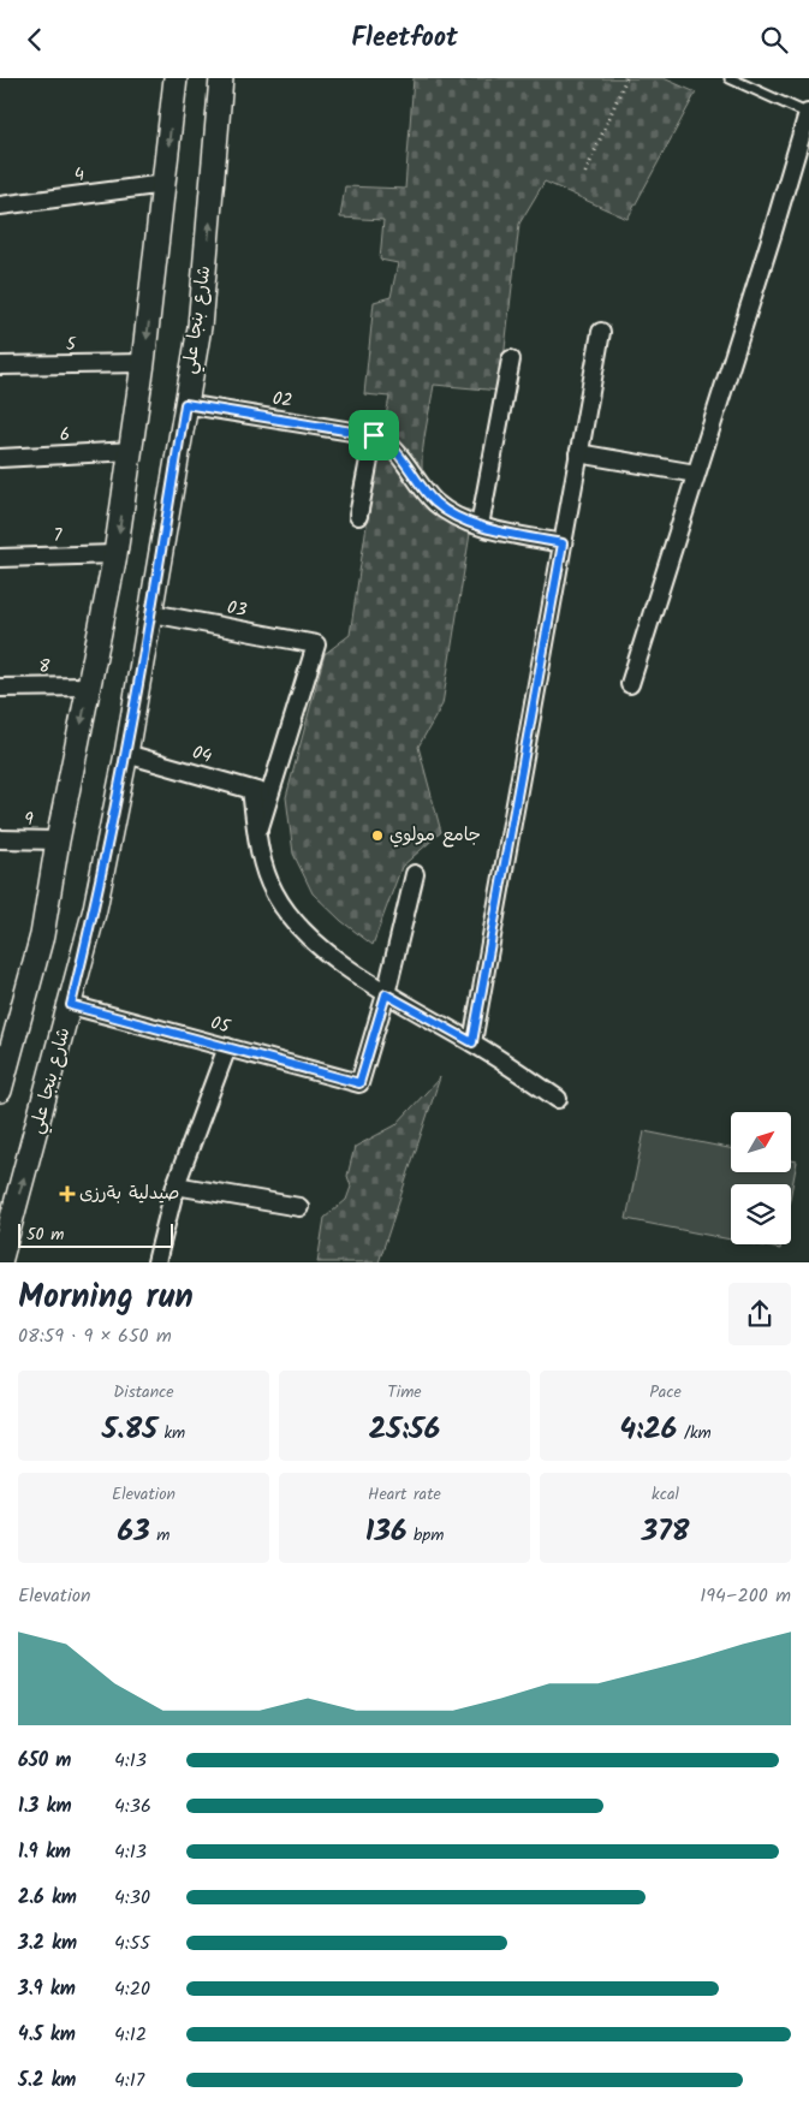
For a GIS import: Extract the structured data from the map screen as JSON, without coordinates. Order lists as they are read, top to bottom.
{
  "streets": {
    "main road": ["شارع بنجا علي"],
    "street": [
      "4",
      "5",
      "02",
      "6",
      "7",
      "03",
      "8",
      "04",
      "9",
      "05"
    ]
  },
  "crossings": [
    ["شارع بنجا علي", "02"],
    ["شارع بنجا علي", "03"],
    ["شارع بنجا علي", "04"],
    ["شارع بنجا علي", "05"],
    ["03", "04"]
  ],
  "places": {
    "other": ["جامع مولوي"],
    "health": ["صيدلية بةرزى"]
  },
  "scale_bar": "50 m",
  "north": "top right",
  "page": {
    "header": "Fleetfoot",
    "scale": "50 m",
    "heading": ["Morning run", "08:59 · 9 × 650 m"],
    "stats": [
      ["Distance", "5.85 km"],
      ["Time", "25:56"],
      ["Pace", "4:26 /km"],
      ["Elevation", "63 m"],
      ["Heart rate", "136 bpm"],
      ["kcal", "378"]
    ],
    "chart": ["Elevation", "194–200 m"],
    "list": [
      {
        "name": "650 m",
        "note": "4:13"
      },
      {
        "name": "1.3 km",
        "note": "4:36"
      },
      {
        "name": "1.9 km",
        "note": "4:13"
      },
      {
        "name": "2.6 km",
        "note": "4:30"
      },
      {
        "name": "3.2 km",
        "note": "4:55"
      },
      {
        "name": "3.9 km",
        "note": "4:20"
      },
      {
        "name": "4.5 km",
        "note": "4:12"
      },
      {
        "name": "5.2 km",
        "note": "4:17"
      }
    ]
  }
}
